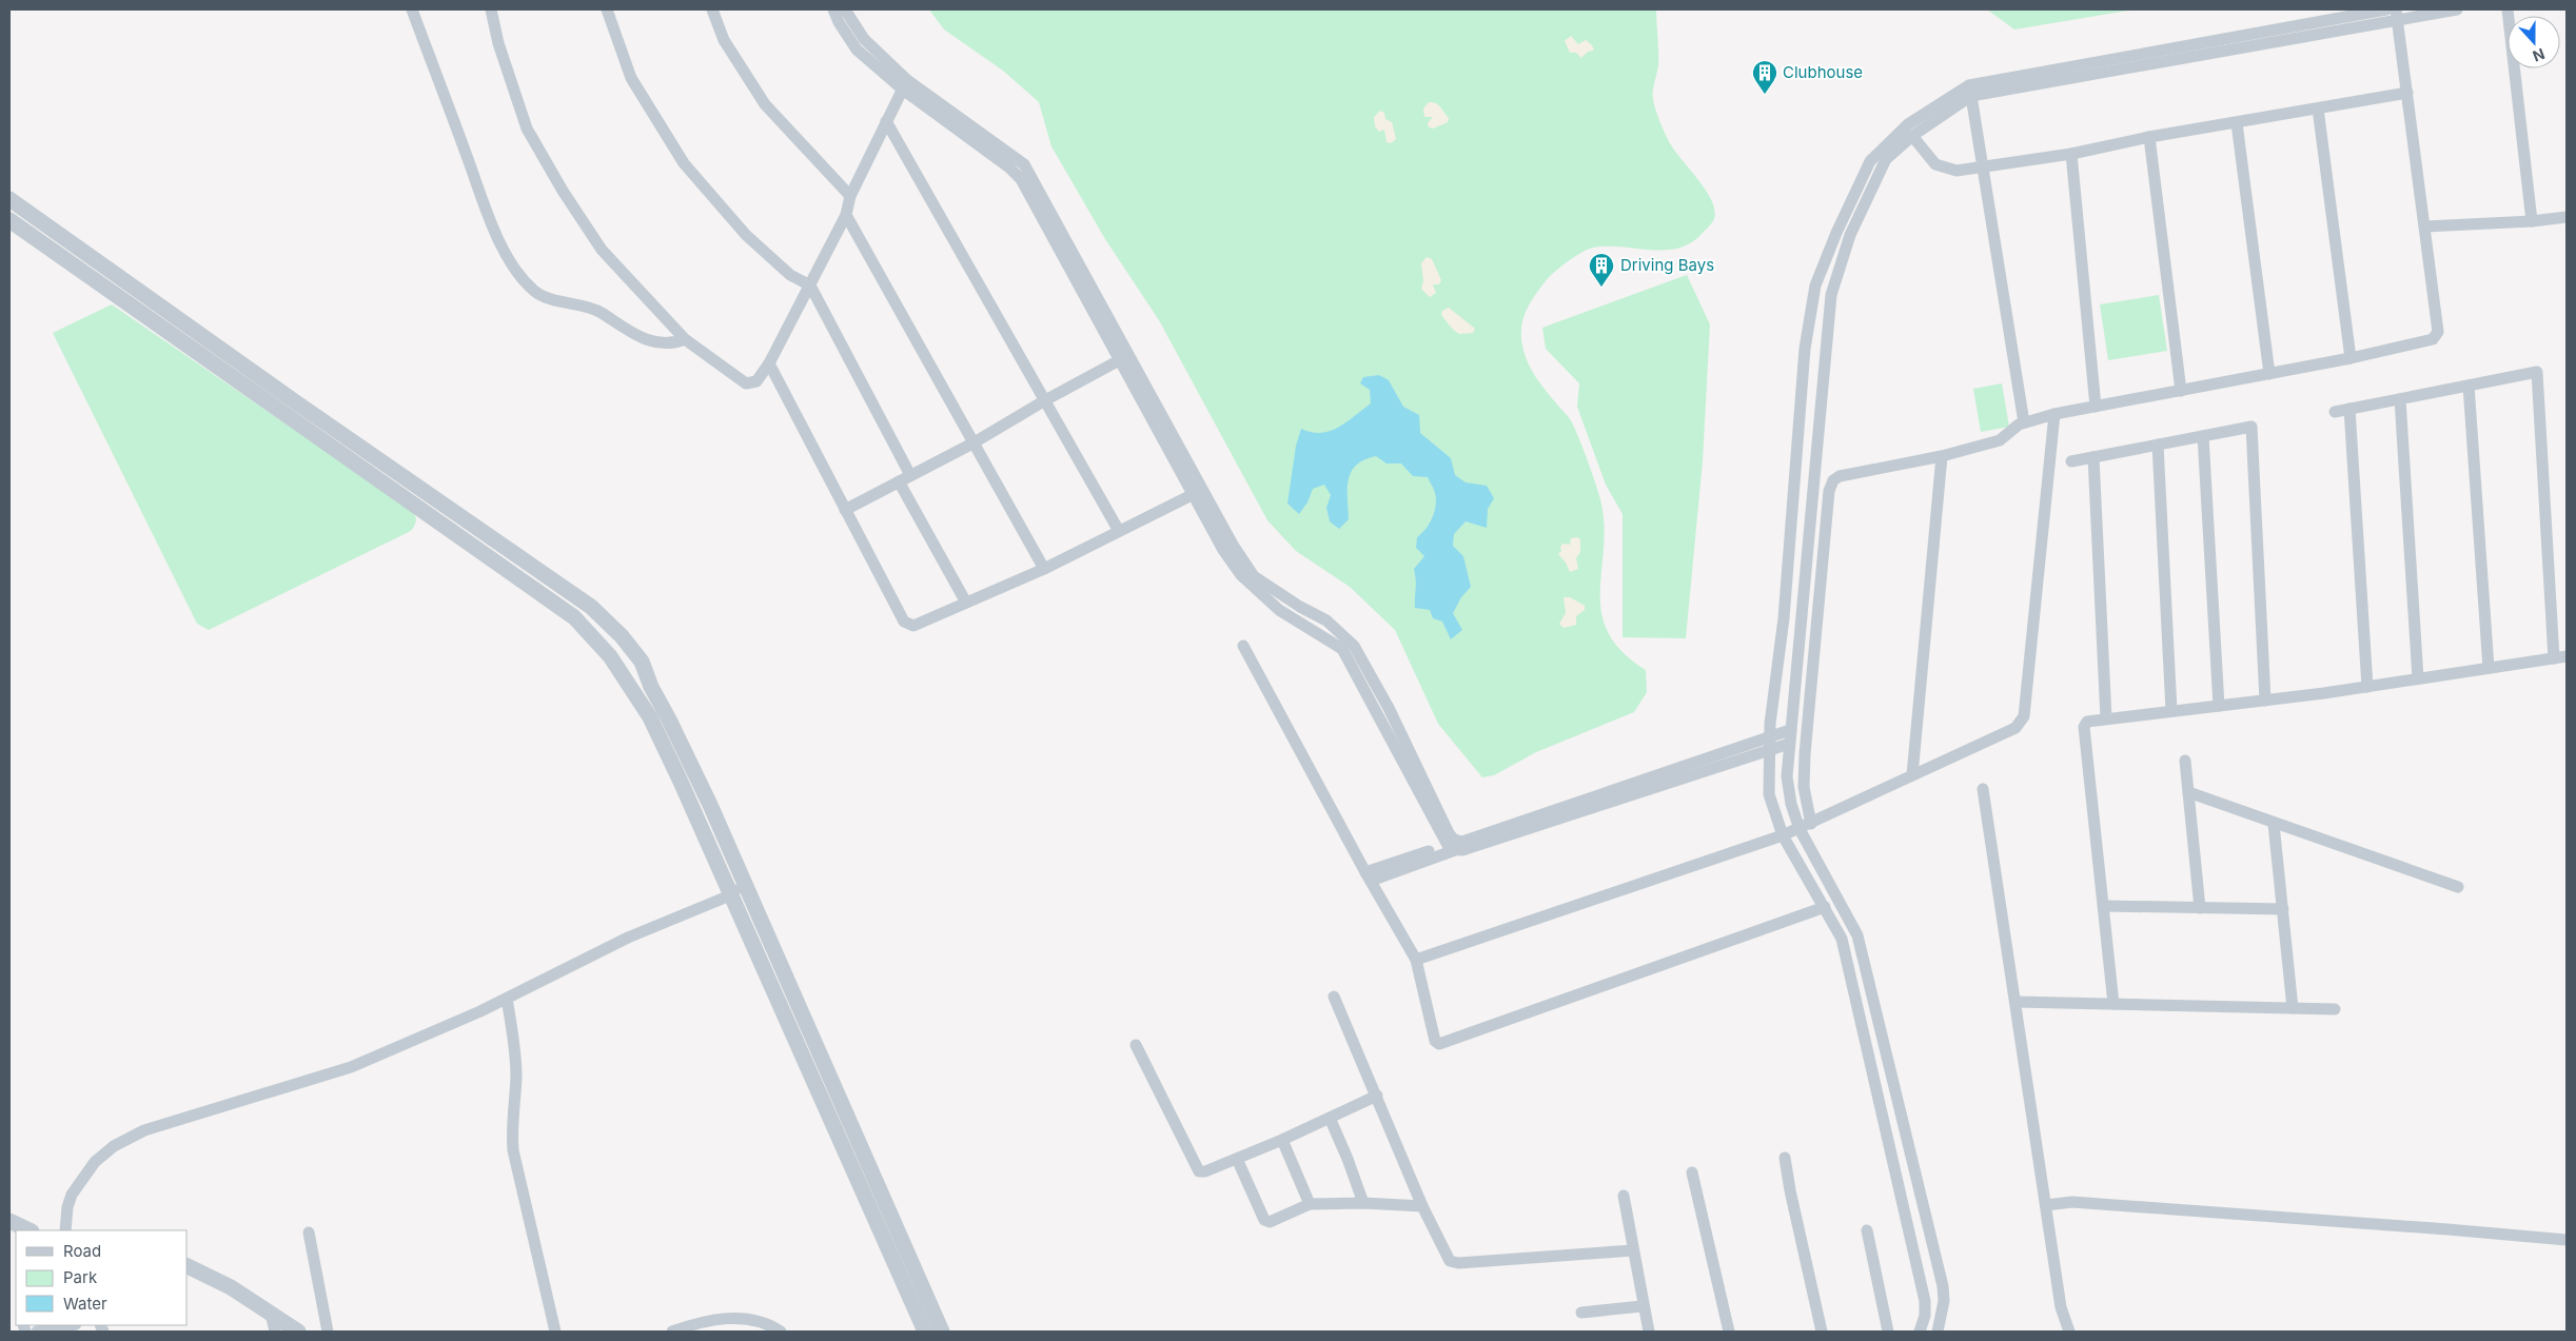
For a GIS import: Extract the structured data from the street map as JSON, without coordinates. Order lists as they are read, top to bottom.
{
  "places": {
    "building": ["Clubhouse", "Driving Bays"]
  },
  "legend": ["Road", "Park", "Water"],
  "north": "bottom"
}
